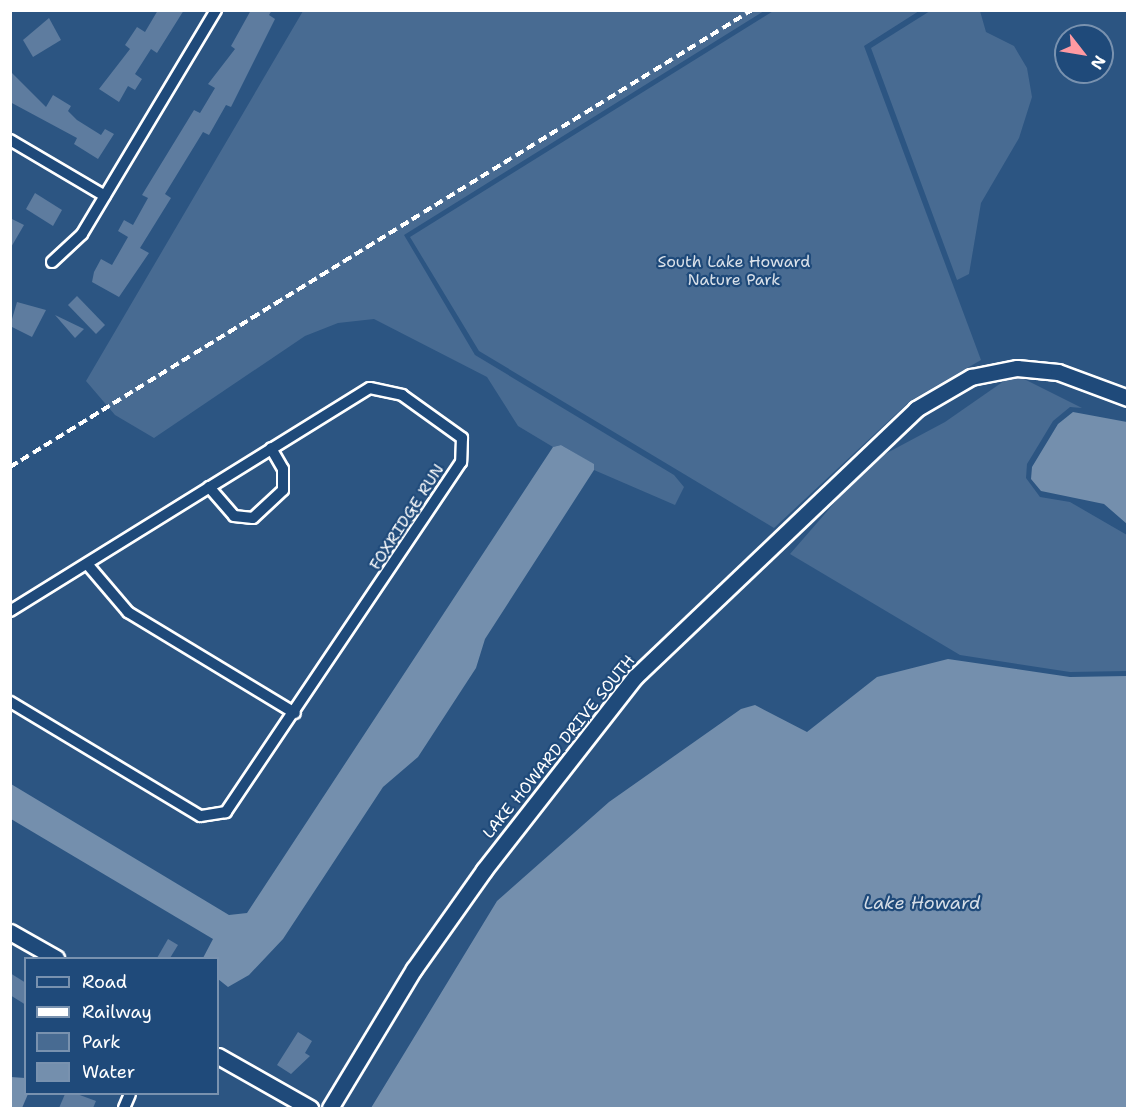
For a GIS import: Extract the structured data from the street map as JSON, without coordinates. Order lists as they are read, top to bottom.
{
  "streets": {
    "street": ["FOXRIDGE RUN", "LAKE HOWARD DRIVE SOUTH"]
  },
  "water": ["Lake Howard"],
  "parks": ["South Lake Howard Nature Park"],
  "legend": [
    "Road",
    "Railway",
    "Park",
    "Water"
  ],
  "north": "bottom right"
}
